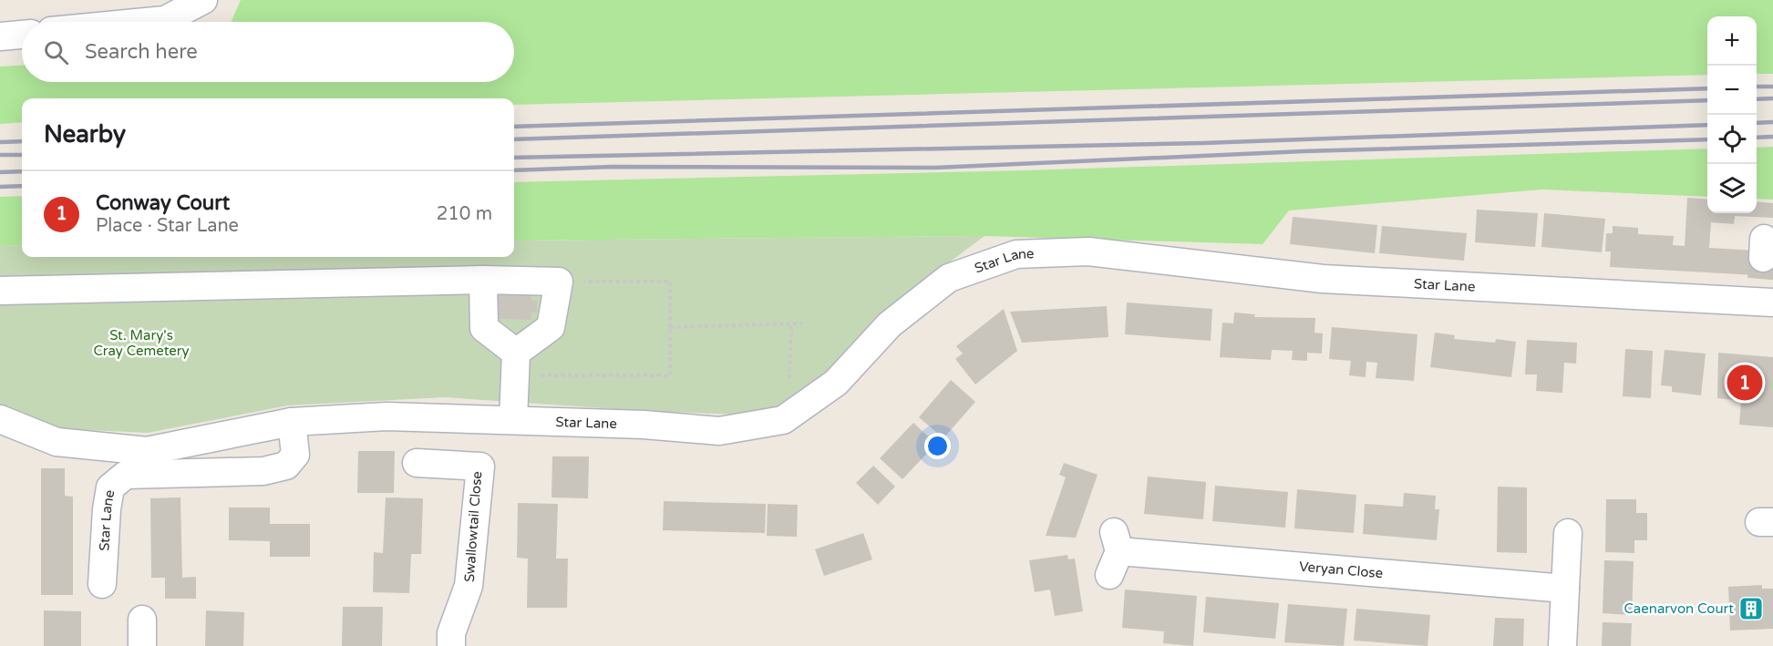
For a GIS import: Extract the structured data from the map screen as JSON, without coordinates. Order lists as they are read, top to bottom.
{
  "streets": {
    "street": ["Star Lane", "Swallowtail Close", "Veryan Close"]
  },
  "parks": ["St. Mary's Cray Cemetery"],
  "places": {
    "building": ["Caenarvon Court"]
  },
  "page": {
    "map_buttons": ["+", "−"],
    "search": "Search here",
    "heading": "Nearby",
    "list": [
      {
        "mark": "1",
        "name": "Conway Court",
        "note": "Place · Star Lane",
        "value": "210 m"
      }
    ],
    "pins": "1"
  }
}
